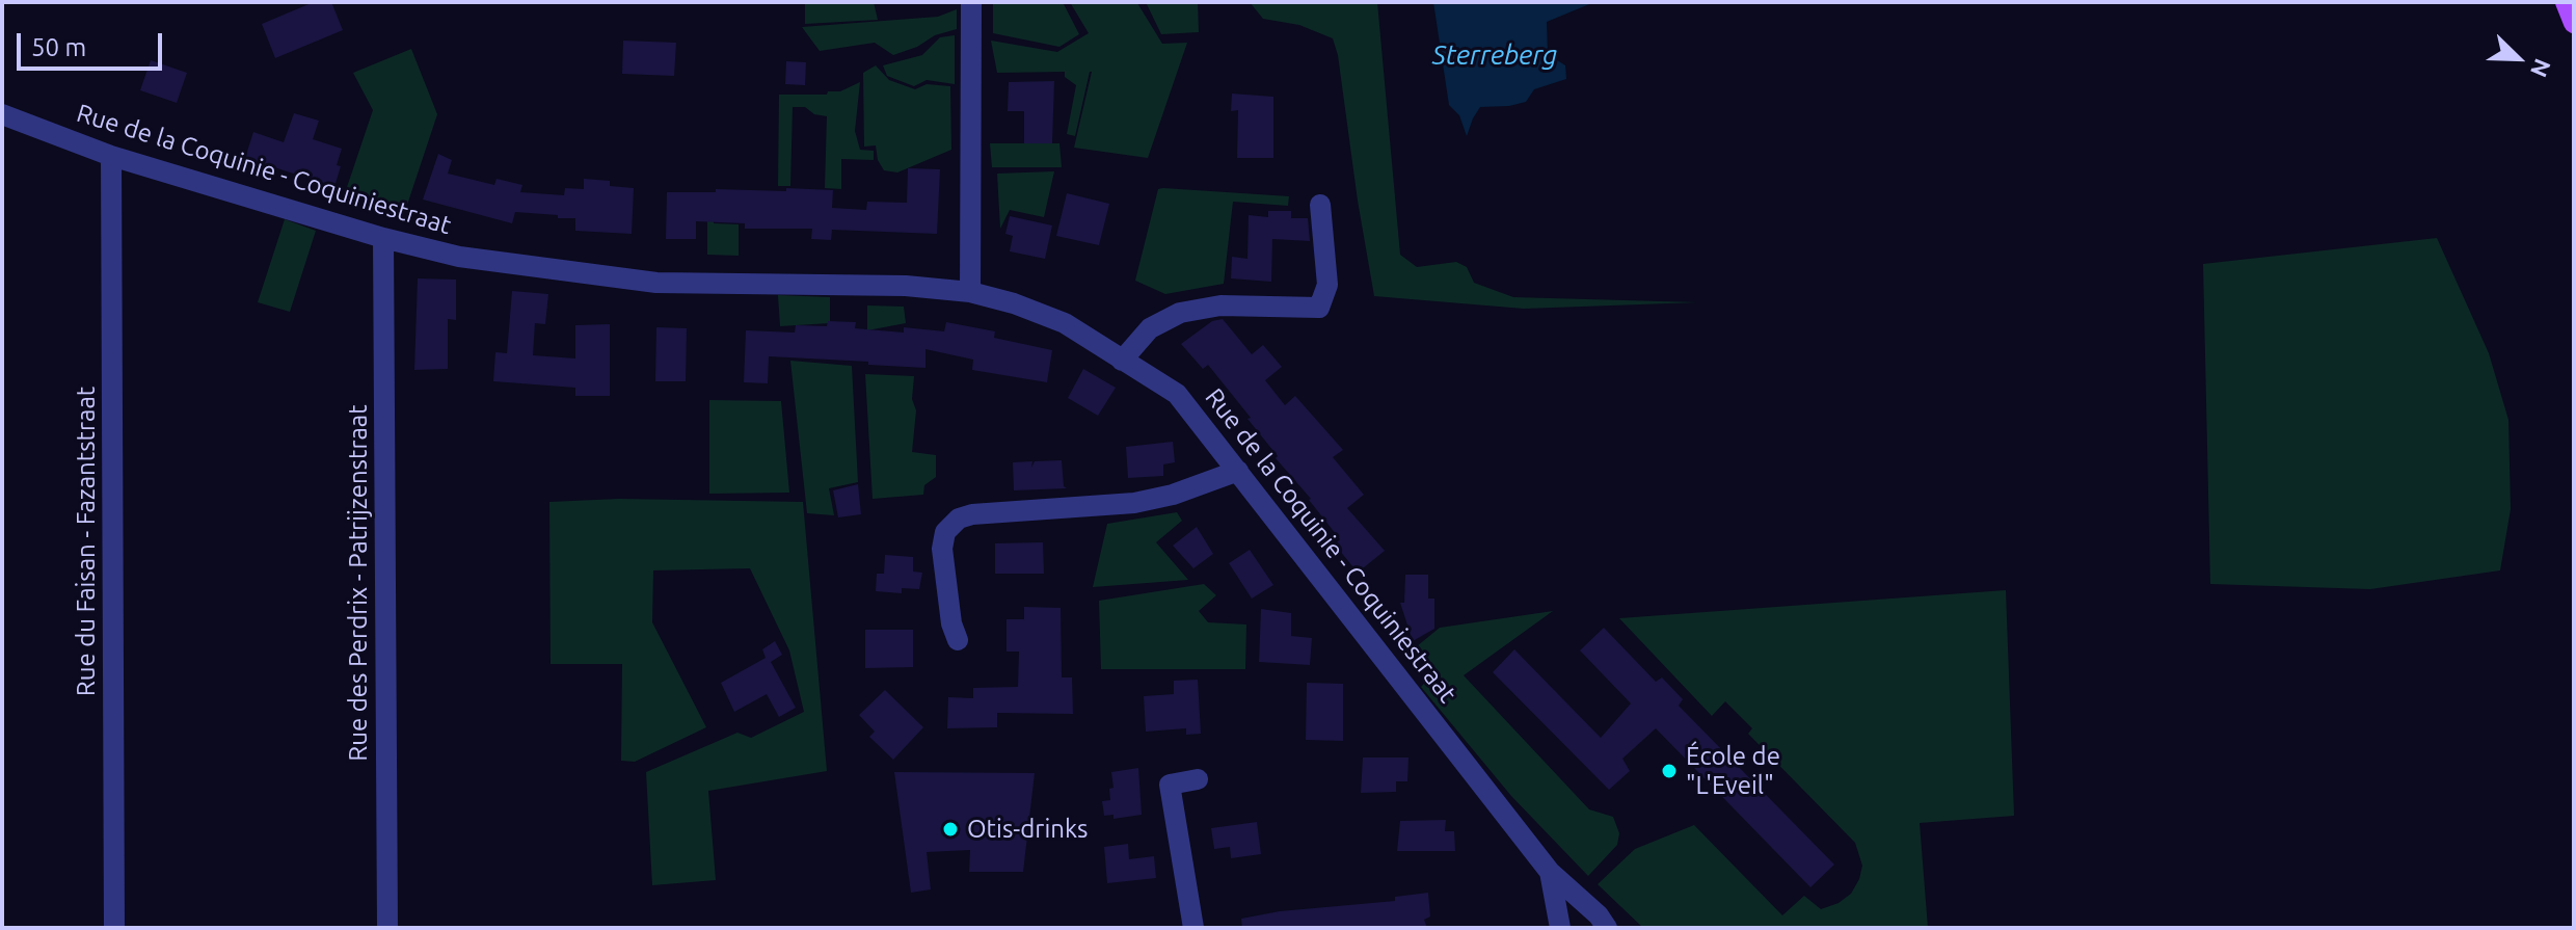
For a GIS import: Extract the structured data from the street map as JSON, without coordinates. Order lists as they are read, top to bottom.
{
  "streets": {
    "street": ["Rue de la Coquinie - Coquiniestraat", "Rue du Faisan - Fazantstraat", "Rue des Perdrix - Patrijzenstraat"]
  },
  "crossings": [
    ["Rue de la Coquinie - Coquiniestraat", "Rue du Faisan - Fazantstraat"],
    ["Rue de la Coquinie - Coquiniestraat", "Rue des Perdrix - Patrijzenstraat"]
  ],
  "water": ["Sterreberg"],
  "places": ["École de \"L'Eveil\"", "Otis-drinks"],
  "scale_bar": "50 m",
  "north": "bottom right"
}
